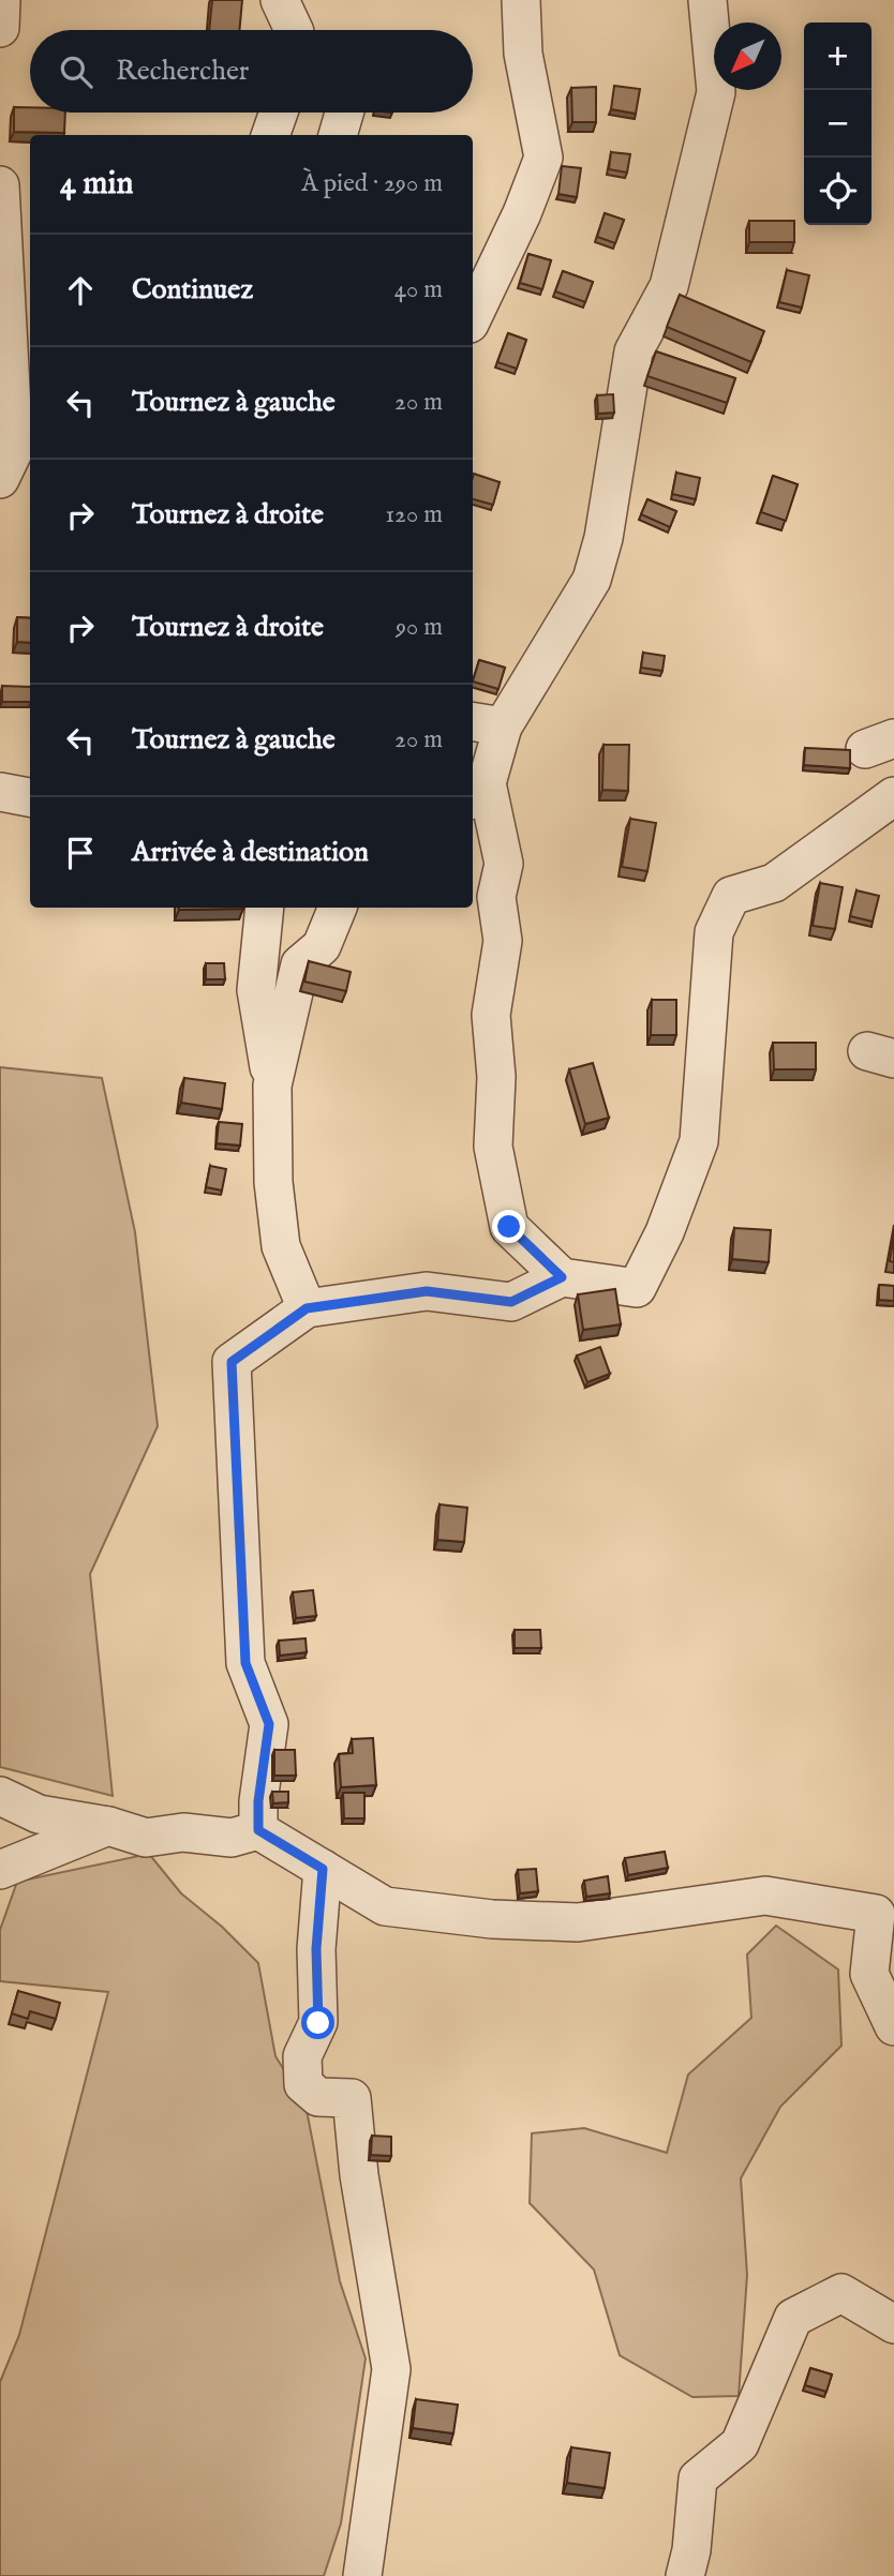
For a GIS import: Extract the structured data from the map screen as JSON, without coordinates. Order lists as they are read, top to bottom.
{
  "north": "bottom left",
  "page": {
    "map_buttons": ["+", "−"],
    "search": "Rechercher",
    "heading": ["4 min", "À pied · 290 m"],
    "list": [
      ["Continuez", "40 m"],
      ["Tournez à gauche", "20 m"],
      ["Tournez à droite", "120 m"],
      ["Tournez à droite", "90 m"],
      ["Tournez à gauche", "20 m"],
      "Arrivée à destination"
    ]
  }
}
